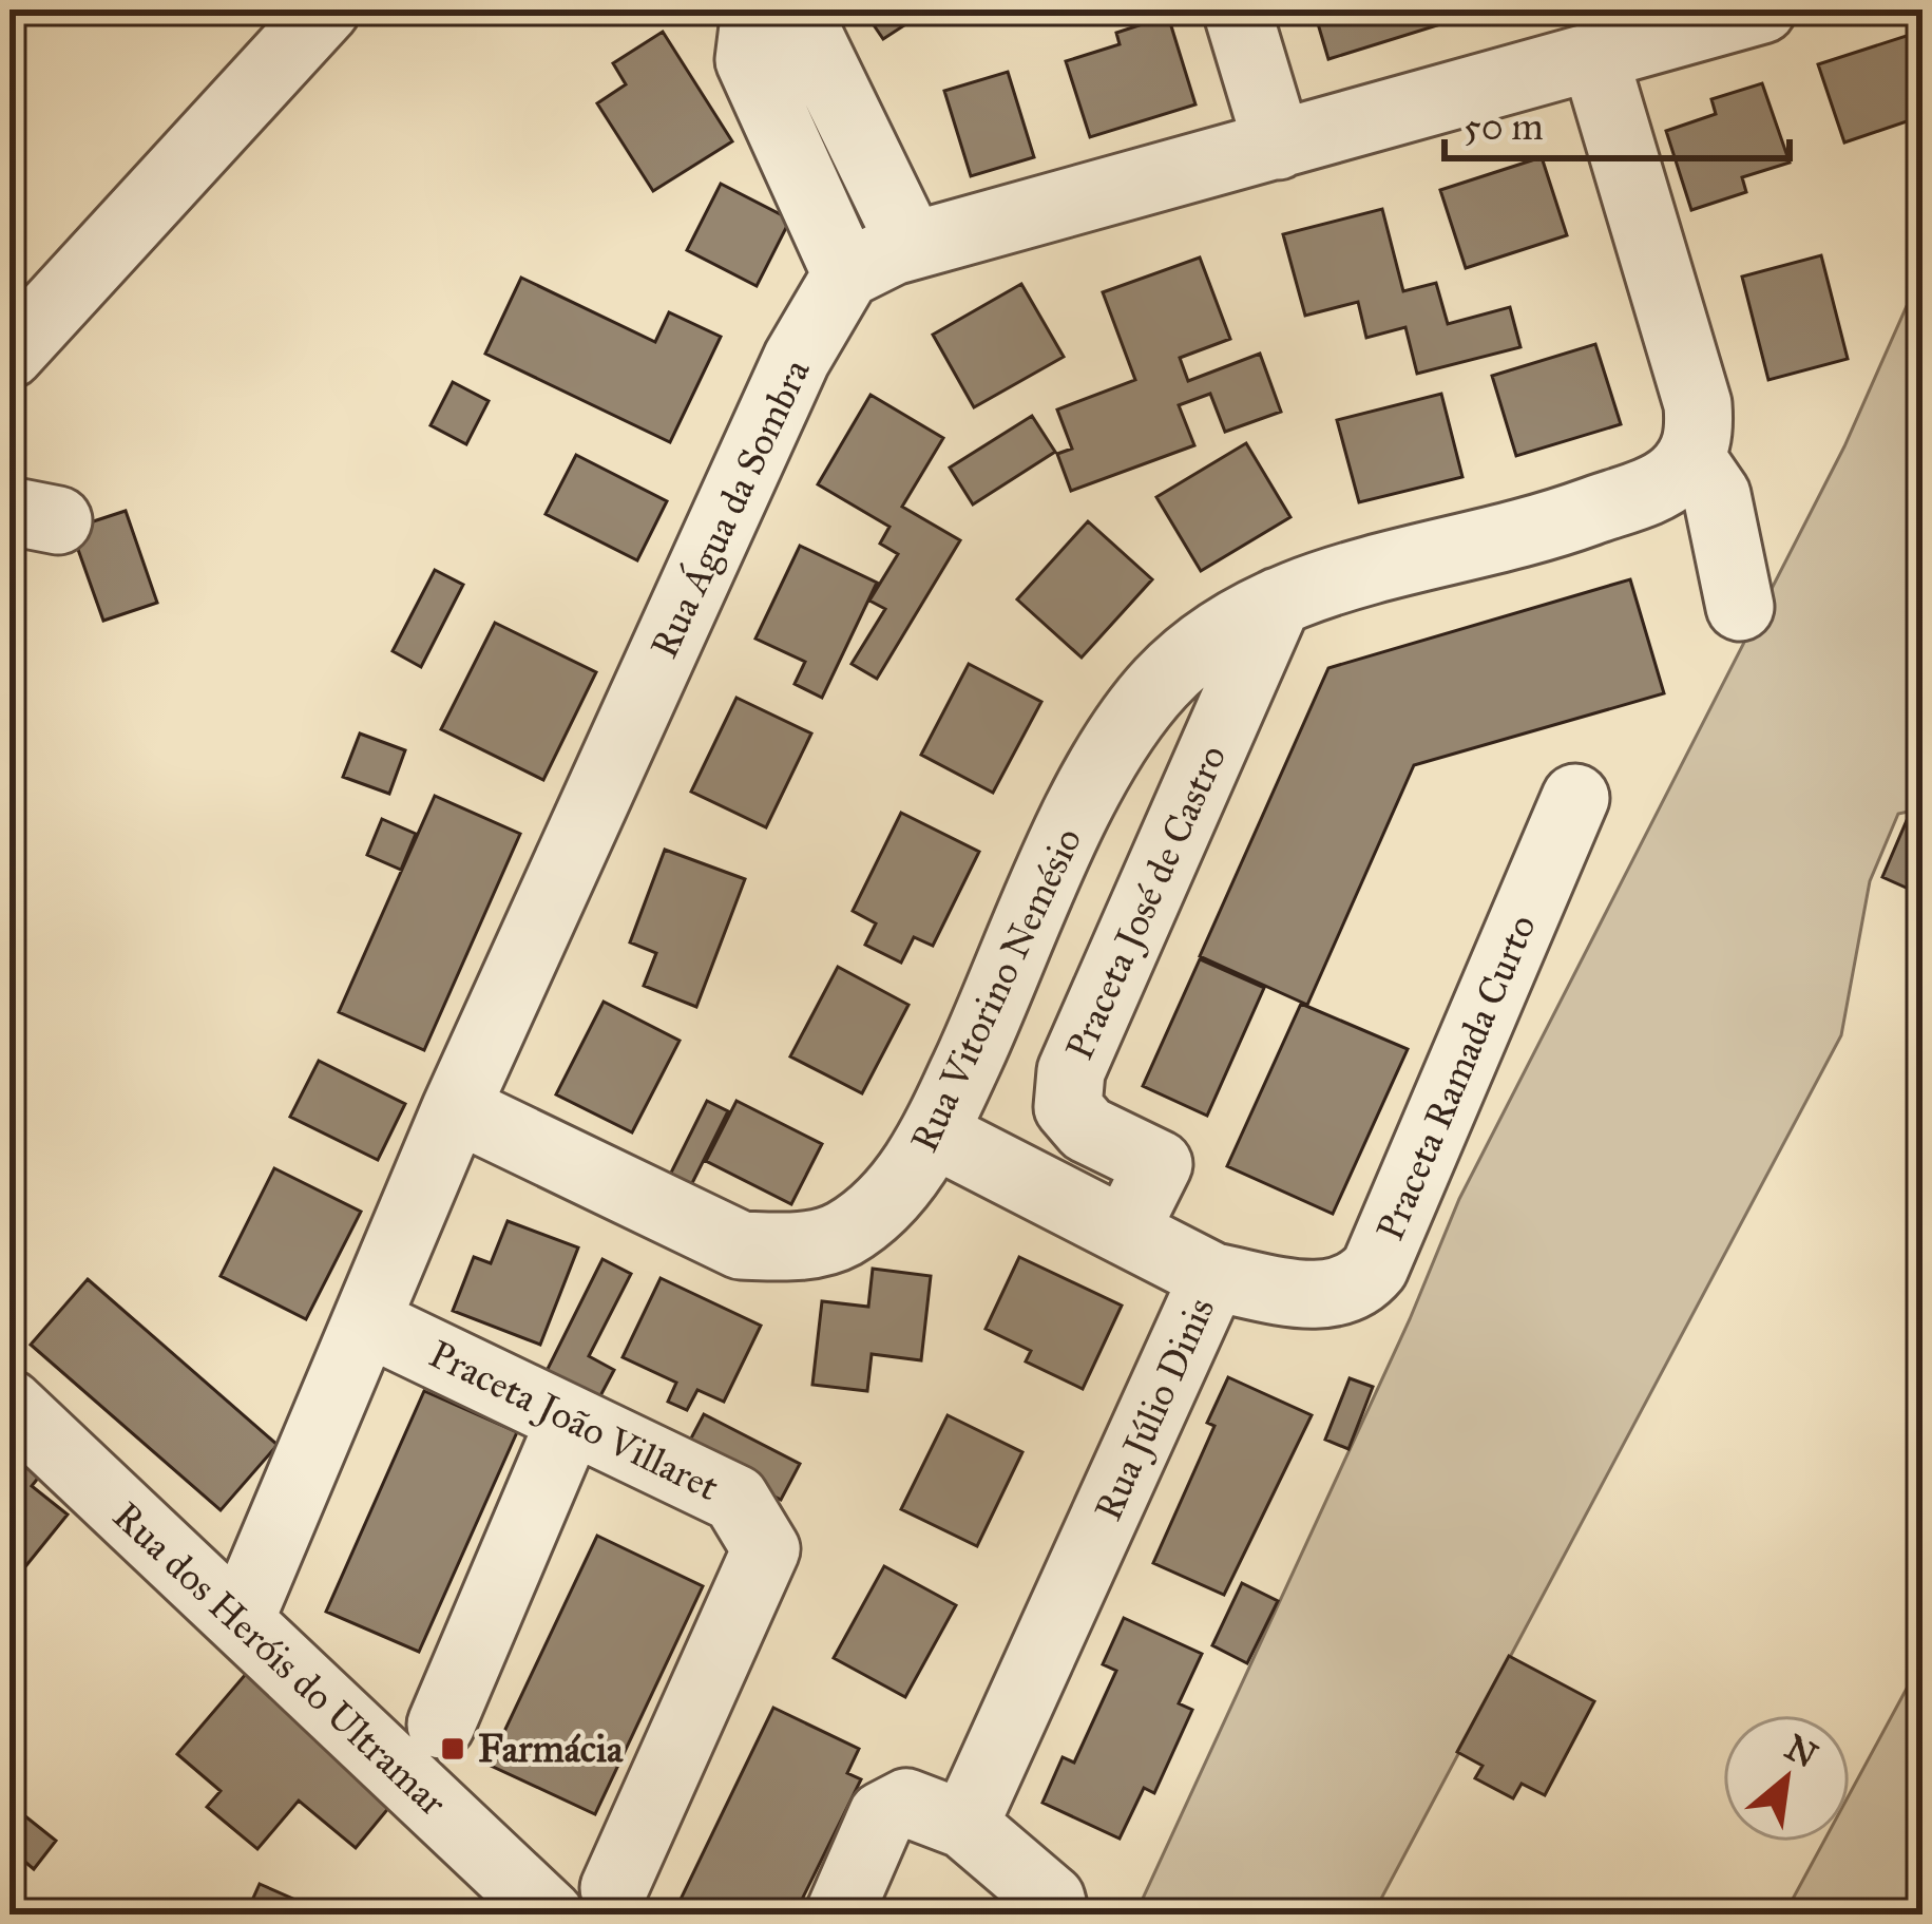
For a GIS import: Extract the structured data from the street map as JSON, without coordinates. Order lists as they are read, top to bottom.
{
  "streets": {
    "street": [
      "Rua Água da Sombra",
      "Praceta José de Castro",
      "Rua Vitorino Nemésio",
      "Praceta Ramada Curto",
      "Rua Júlio Dinis",
      "Praceta João Villaret",
      "Rua dos Heróis do Ultramar"
    ]
  },
  "crossings": [
    ["Rua Água da Sombra", "Rua Vitorino Nemésio"],
    ["Rua Água da Sombra", "Praceta João Villaret"],
    ["Rua Água da Sombra", "Rua dos Heróis do Ultramar"],
    ["Praceta José de Castro", "Rua Vitorino Nemésio"],
    ["Praceta José de Castro", "Rua Júlio Dinis"],
    ["Rua Vitorino Nemésio", "Rua Júlio Dinis"],
    ["Praceta Ramada Curto", "Rua Júlio Dinis"]
  ],
  "places": {
    "transit": ["Farmácia"]
  },
  "scale_bar": "50 m",
  "north": "top right"
}
